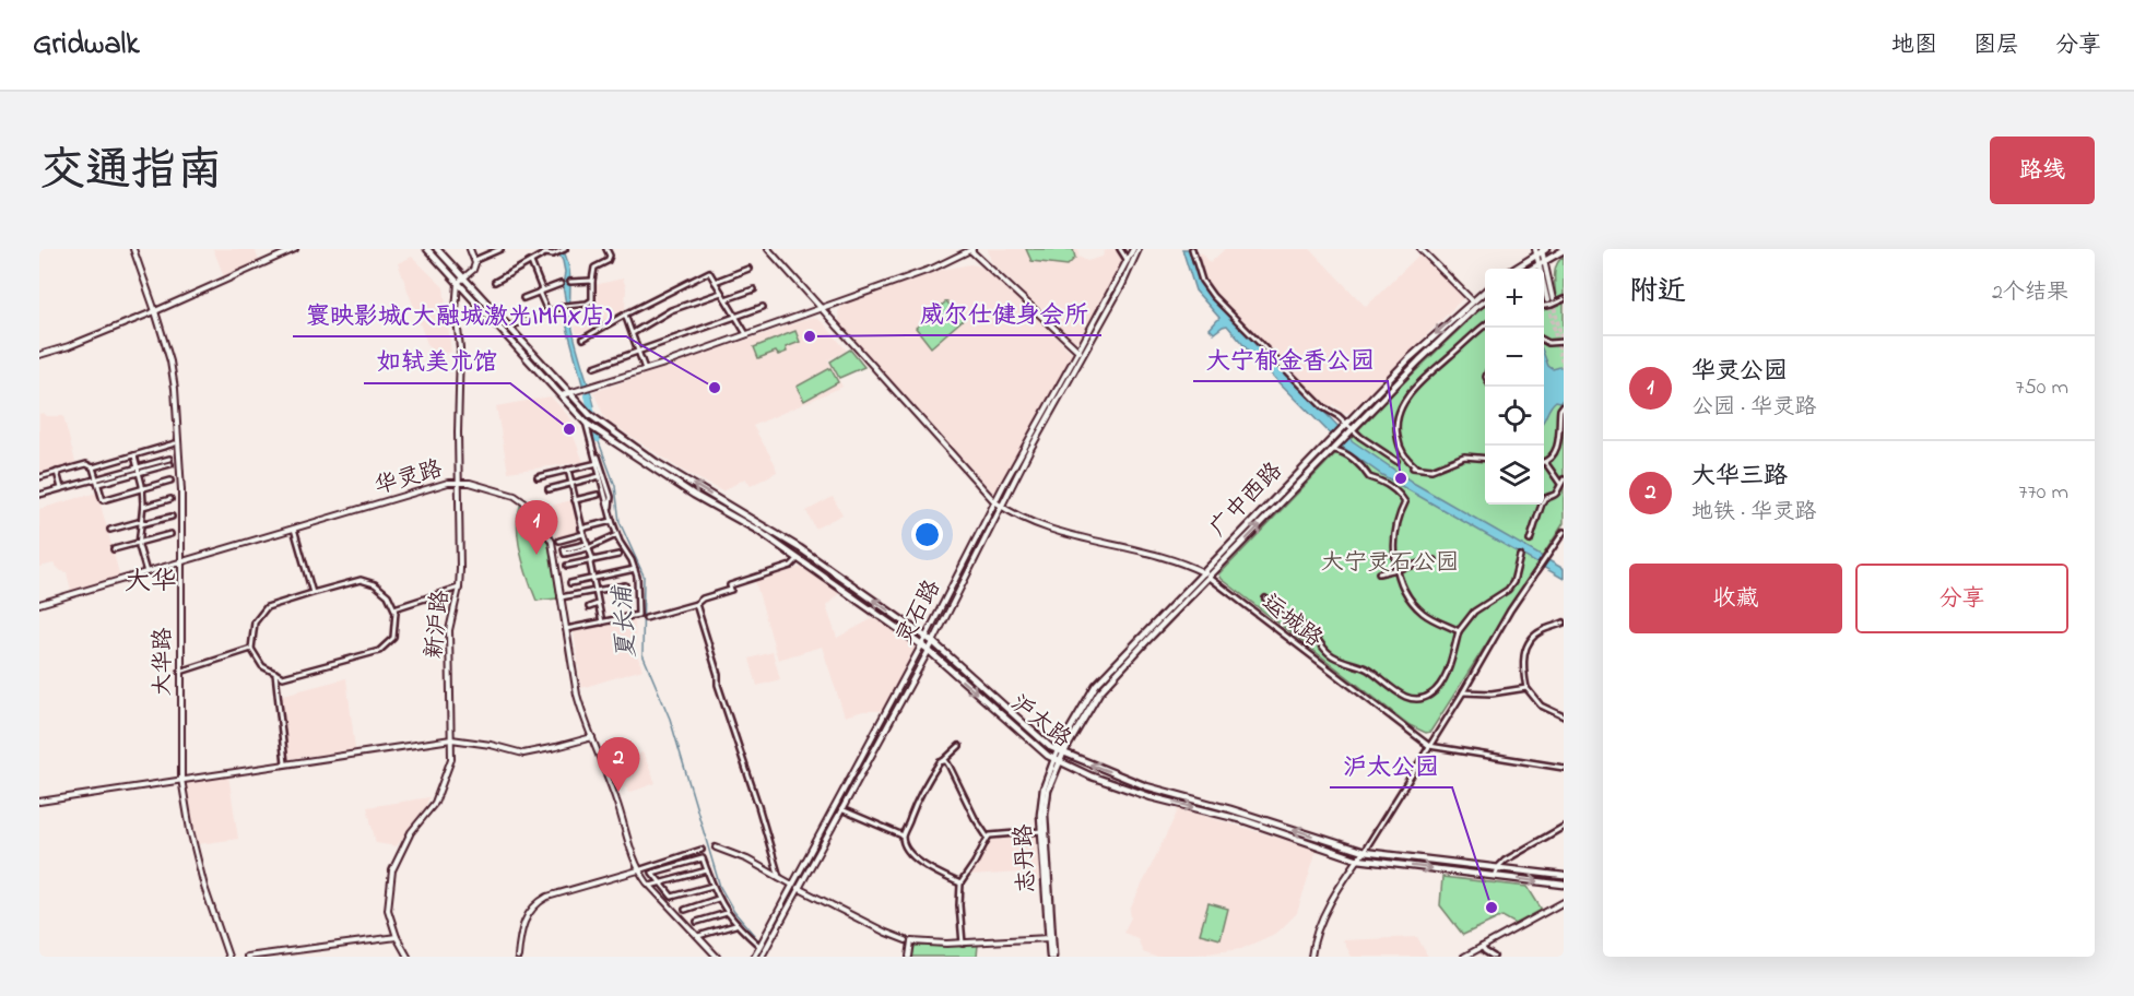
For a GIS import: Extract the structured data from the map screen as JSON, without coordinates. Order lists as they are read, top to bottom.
{
  "streets": {
    "main road": ["广中西路", "沪太路", "志丹路"],
    "street": [
      "华灵路",
      "灵石路",
      "运城路",
      "新沪路",
      "大华路"
    ]
  },
  "crossings": [
    ["华灵路", "新沪路"],
    ["华灵路", "大华路"],
    ["广中西路", "运城路"],
    ["广中西路", "沪太路"],
    ["广中西路", "志丹路"],
    ["灵石路", "运城路"],
    ["灵石路", "沪太路"],
    ["沪太路", "志丹路"]
  ],
  "districts": ["大华"],
  "water": ["夏长浦"],
  "parks": ["大宁灵石公园"],
  "places": [
    "威尔仕健身会所",
    "寰映影城(大融城激光IMAX店)",
    "如轼美术馆",
    "大宁郁金香公园",
    "沪太公园"
  ],
  "page": {
    "header": "Gridwalk",
    "nav": ["地图", "图层", "分享"],
    "title": "交通指南",
    "buttons": [
      "路线",
      ["收藏", "分享"]
    ],
    "heading": ["附近", "2个结果"],
    "map_buttons": ["+", "−"],
    "list": [
      {
        "mark": "1",
        "name": "华灵公园",
        "note": "公园 · 华灵路",
        "value": "750 m"
      },
      {
        "mark": "2",
        "name": "大华三路",
        "note": "地铁 · 华灵路",
        "value": "770 m"
      }
    ],
    "pins": ["1", "2"]
  }
}
